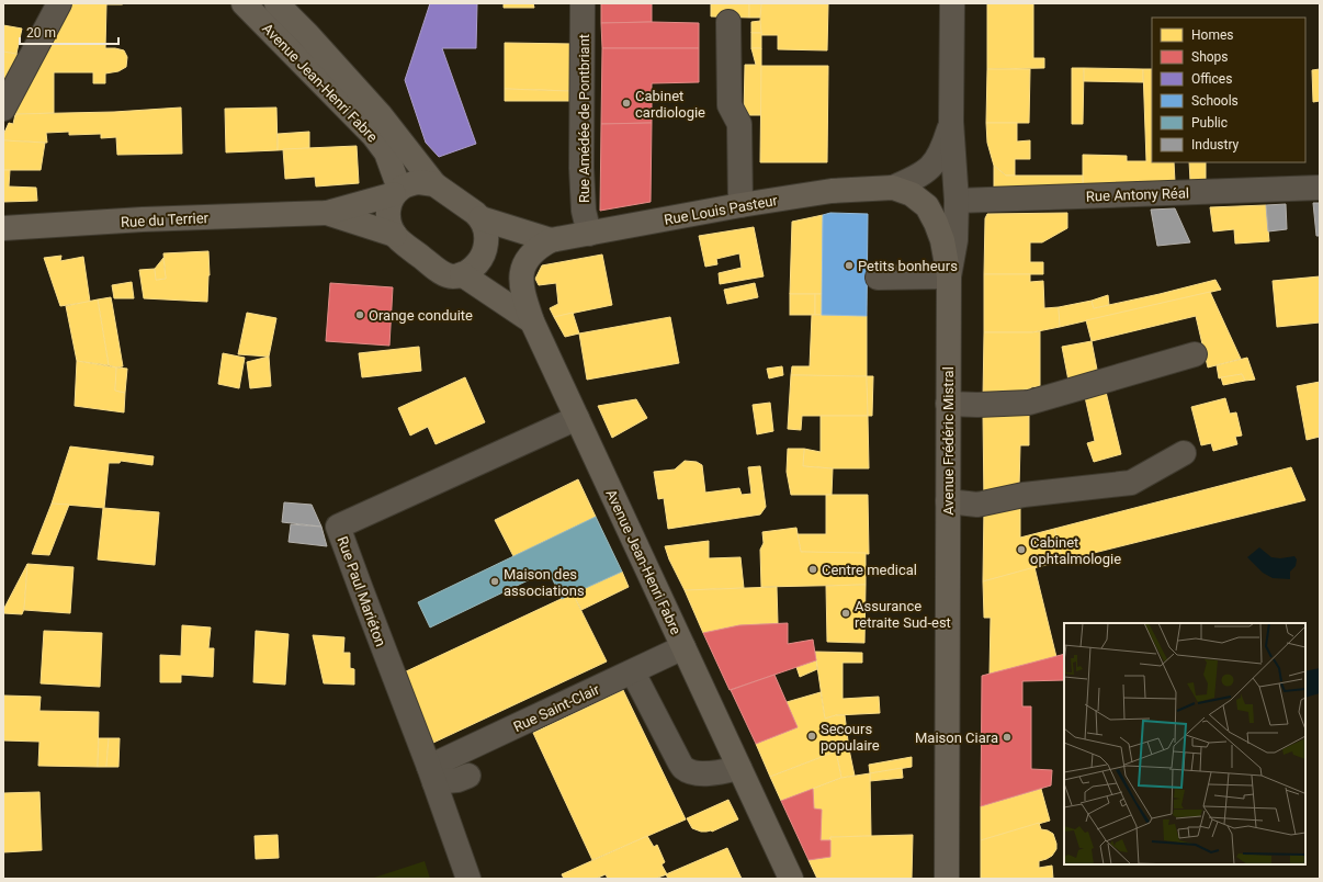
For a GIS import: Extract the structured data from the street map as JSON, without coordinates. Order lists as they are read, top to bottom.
{
  "streets": {
    "main road": [
      "Avenue Jean-Henri Fabre",
      "Rue Louis Pasteur",
      "Rue du Terrier",
      "Avenue Frédéric Mistral"
    ],
    "street": [
      "Rue Amédée de Pontbriant",
      "Rue Antony Réal",
      "Rue Paul Mariéton",
      "Rue Saint-Clair"
    ]
  },
  "crossings": [
    ["Avenue Jean-Henri Fabre", "Rue Louis Pasteur"],
    ["Avenue Jean-Henri Fabre", "Rue du Terrier"],
    ["Avenue Jean-Henri Fabre", "Rue Paul Mariéton"],
    ["Avenue Jean-Henri Fabre", "Rue Saint-Clair"],
    ["Rue Amédée de Pontbriant", "Rue Louis Pasteur"],
    ["Rue Antony Réal", "Avenue Frédéric Mistral"],
    ["Rue Louis Pasteur", "Rue du Terrier"],
    ["Rue Louis Pasteur", "Avenue Frédéric Mistral"],
    ["Rue Paul Mariéton", "Rue Saint-Clair"]
  ],
  "places": [
    "Cabinet cardiologie",
    "Petits bonheurs",
    "Orange conduite",
    "Cabinet ophtalmologie",
    "Centre medical",
    "Maison des associations",
    "Assurance retraite Sud-est",
    "Secours populaire",
    "Maison Ciara"
  ],
  "legend": [
    "Homes",
    "Shops",
    "Offices",
    "Schools",
    "Public",
    "Industry"
  ],
  "scale_bar": "20 m"
}
